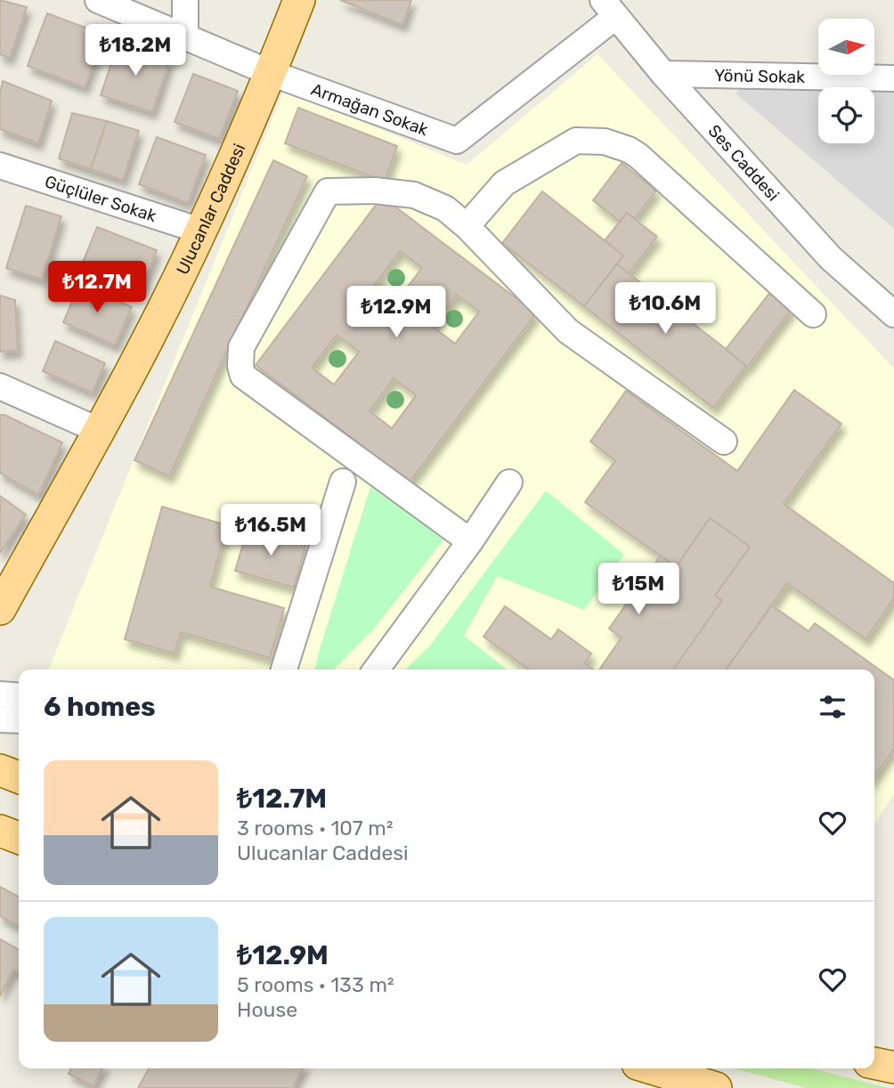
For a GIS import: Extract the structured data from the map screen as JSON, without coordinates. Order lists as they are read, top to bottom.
{
  "streets": {
    "main road": ["Ulucanlar Caddesi"],
    "street": [
      "Yönü Sokak",
      "Armağan Sokak",
      "Ses Caddesi",
      "Güçlüler Sokak"
    ]
  },
  "crossings": [
    ["Yönü Sokak", "Ses Caddesi"],
    ["Armağan Sokak", "Ses Caddesi"],
    ["Armağan Sokak", "Ulucanlar Caddesi"],
    ["Güçlüler Sokak", "Ulucanlar Caddesi"]
  ],
  "north": "right",
  "page": {
    "price": [
      "₺18.2M",
      "₺12.7M",
      "₺10.6M",
      "₺12.9M",
      "₺16.5M",
      "₺15M"
    ],
    "heading": "6 homes",
    "list": [
      {
        "name": "₺12.7M",
        "note": "3 rooms · 107 m² · Ulucanlar Caddesi"
      },
      {
        "name": "₺12.9M",
        "note": "5 rooms · 133 m² · House"
      }
    ]
  }
}
